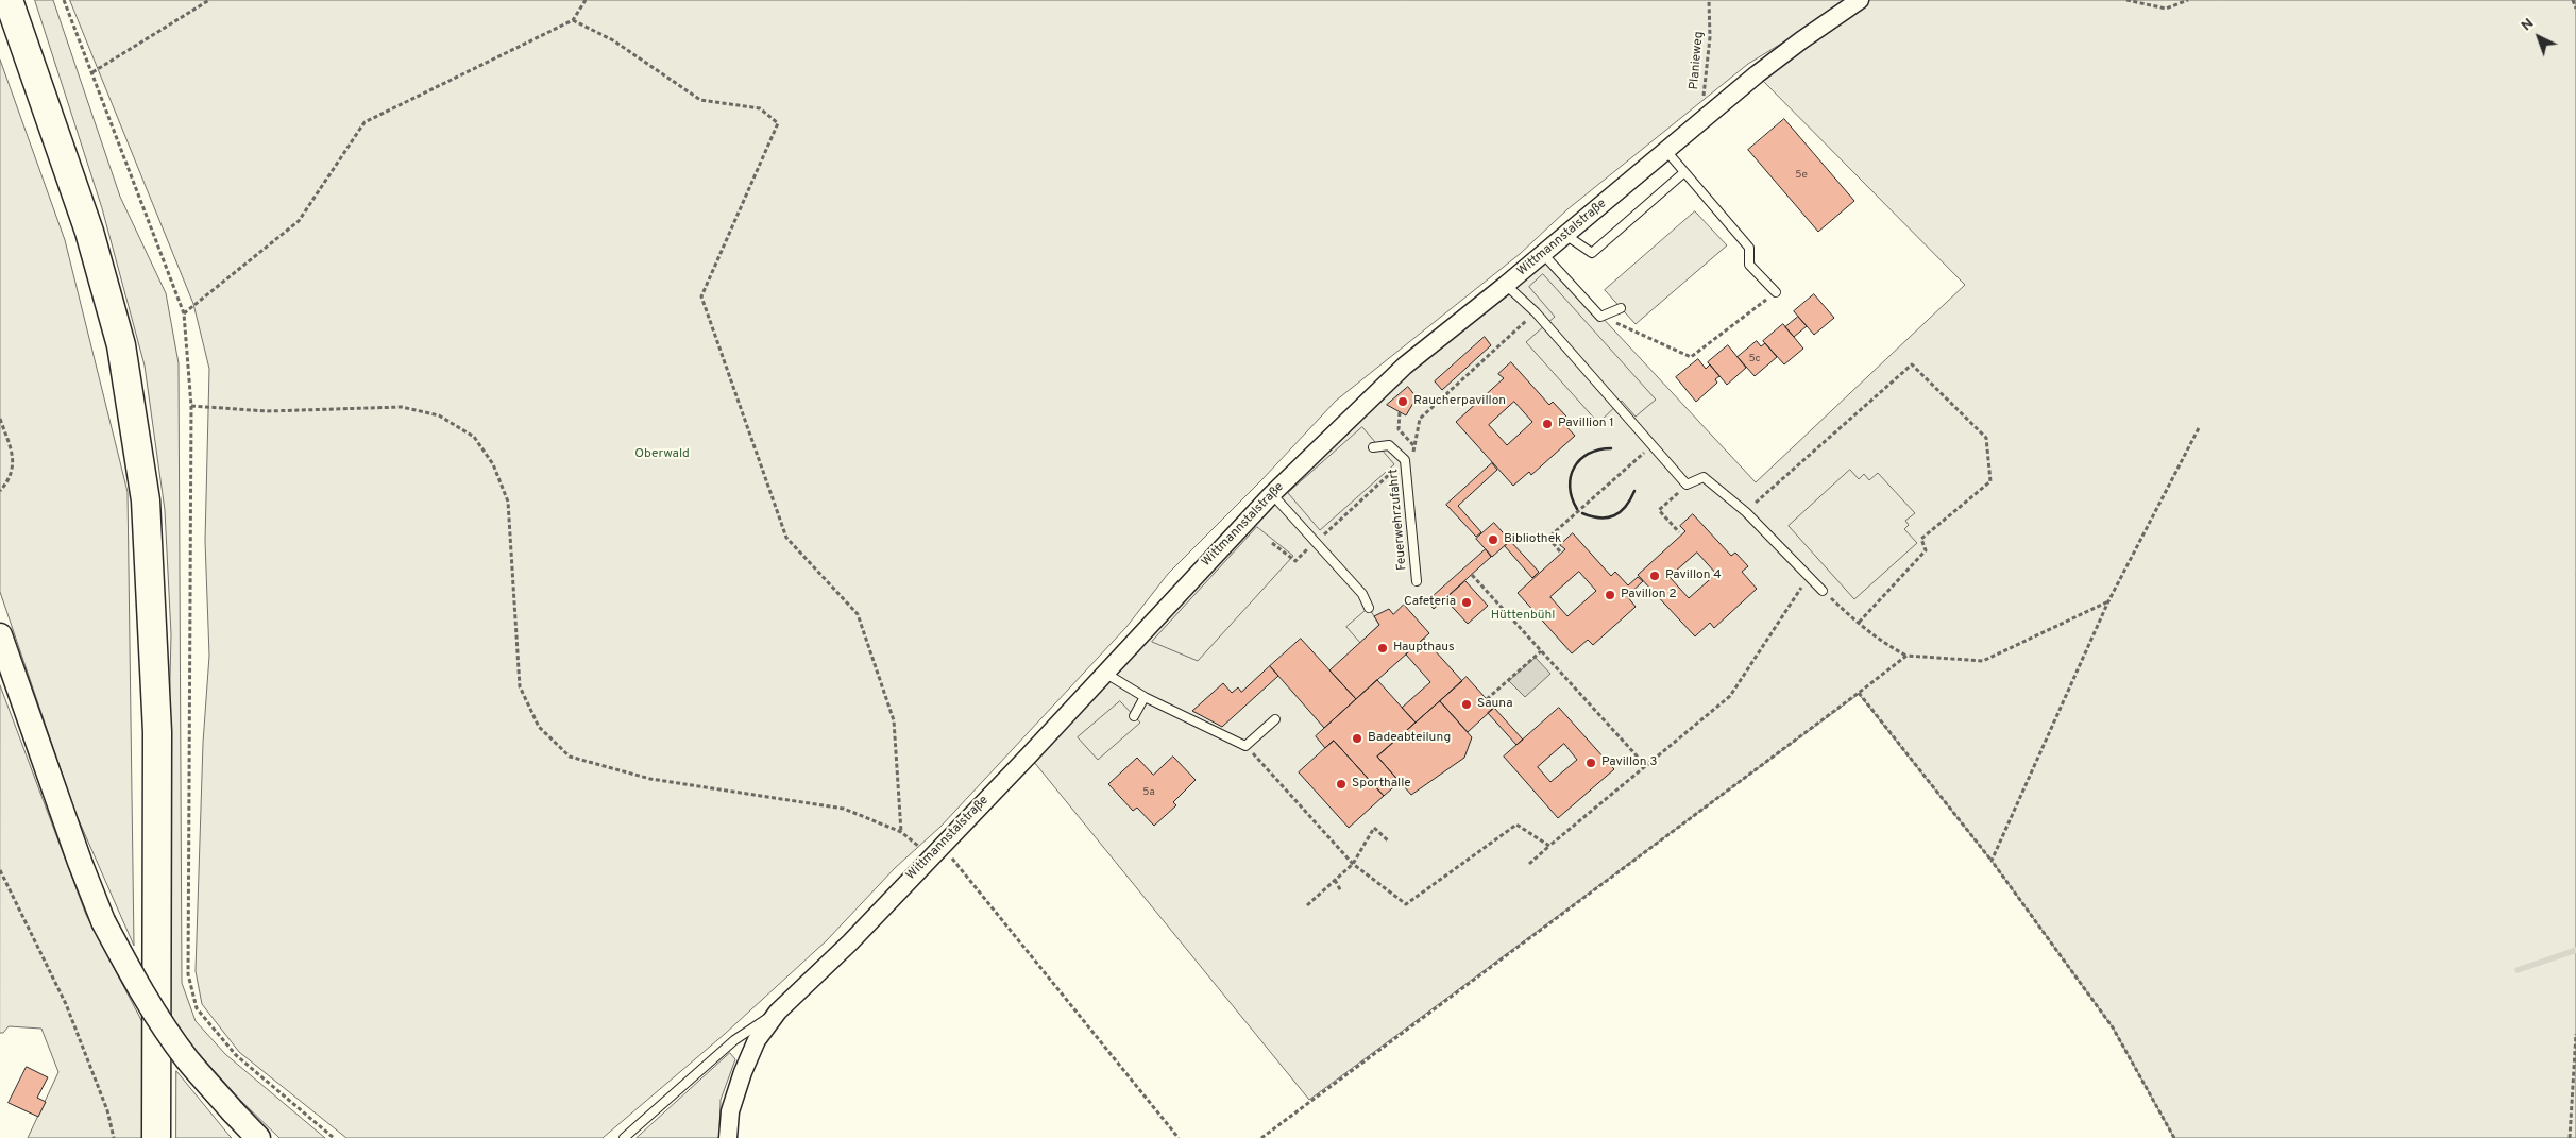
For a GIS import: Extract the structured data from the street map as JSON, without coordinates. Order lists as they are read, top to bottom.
{
  "streets": {
    "street": ["Wittmannstalstraße"],
    "lane": ["Feuerwehrzufahrt"],
    "path": ["Planieweg"]
  },
  "crossings": [
    ["Planieweg", "Wittmannstalstraße"]
  ],
  "parks": ["Oberwald", "Hüttenbühl"],
  "places": [
    "Raucherpavillon",
    "Pavillion 1",
    "Bibliothek",
    "Pavillon 4",
    "Pavillon 2",
    "Cafeteria",
    "Haupthaus",
    "Sauna",
    "Badeabteilung",
    "Pavillon 3",
    "Sporthalle"
  ],
  "house_numbers": ["5e", "5c", "5a"],
  "north": "top left"
}
